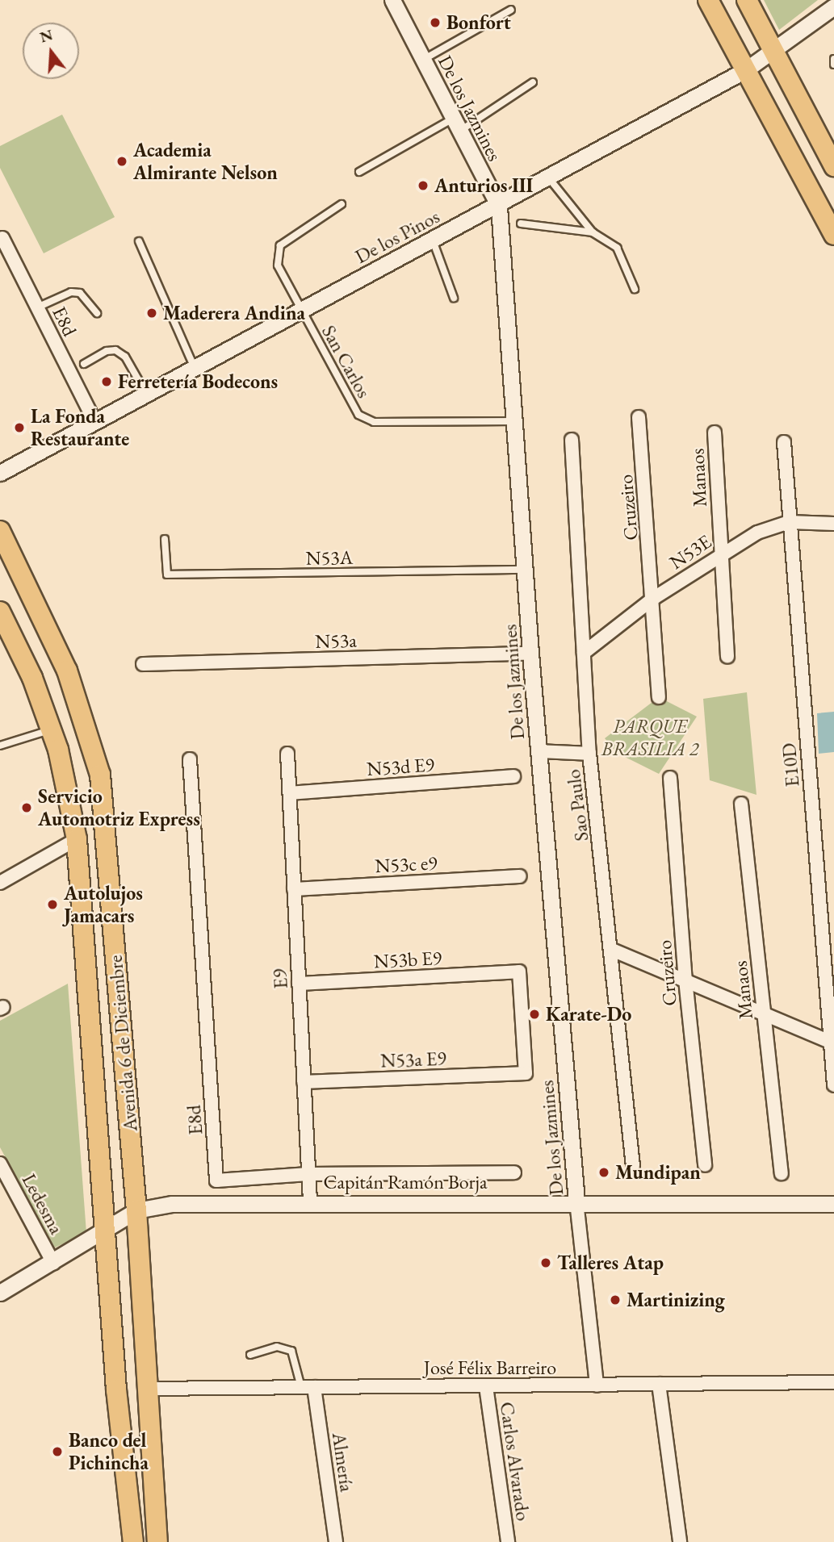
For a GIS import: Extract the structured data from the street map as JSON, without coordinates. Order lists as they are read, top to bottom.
{
  "streets": {
    "main road": ["Avenida 6 de Diciembre"],
    "street": [
      "De los Jazmines",
      "De los Pinos",
      "E8d",
      "Manaos",
      "Cruzeiro",
      "N53E",
      "N53a",
      "E10D",
      "N53d E9",
      "Sao Paulo",
      "N53c e9",
      "N53b E9",
      "E9",
      "N53a E9",
      "Capitán Ramón Borja",
      "Ledesma",
      "José Félix Barreiro",
      "Carlos Alvarado",
      "Almería"
    ],
    "lane": ["San Carlos", "N53A"]
  },
  "crossings": [
    ["De los Jazmines", "De los Pinos"],
    ["De los Jazmines", "San Carlos"],
    ["De los Jazmines", "N53A"],
    ["De los Jazmines", "N53a"],
    ["De los Jazmines", "Capitán Ramón Borja"],
    ["De los Jazmines", "José Félix Barreiro"],
    ["De los Pinos", "E8d"],
    ["De los Pinos", "San Carlos"],
    ["E8d", "E9"],
    ["Manaos", "N53E"],
    ["Cruzeiro", "N53E"],
    ["N53E", "E10D"],
    ["N53E", "Sao Paulo"],
    ["N53d E9", "E9"],
    ["N53c e9", "E9"],
    ["N53b E9", "E9"],
    ["N53b E9", "N53a E9"],
    ["E9", "N53a E9"],
    ["E9", "Capitán Ramón Borja"],
    ["Avenida 6 de Diciembre", "Capitán Ramón Borja"],
    ["Avenida 6 de Diciembre", "José Félix Barreiro"],
    ["Capitán Ramón Borja", "Ledesma"],
    ["José Félix Barreiro", "Carlos Alvarado"],
    ["José Félix Barreiro", "Almería"]
  ],
  "parks": ["PARQUE BRASILIA 2"],
  "places": [
    "Bonfort",
    "Academia Almirante Nelson",
    "Anturios III",
    "Maderera Andina",
    "Ferretería Bodecons",
    "La Fonda Restaurante",
    "Servicio Automotriz Express",
    "Autolujos Jamacars",
    "Karate-Do",
    "Mundipan",
    "Talleres Atap",
    "Martinizing",
    "Banco del Pichincha"
  ],
  "north": "top"
}
